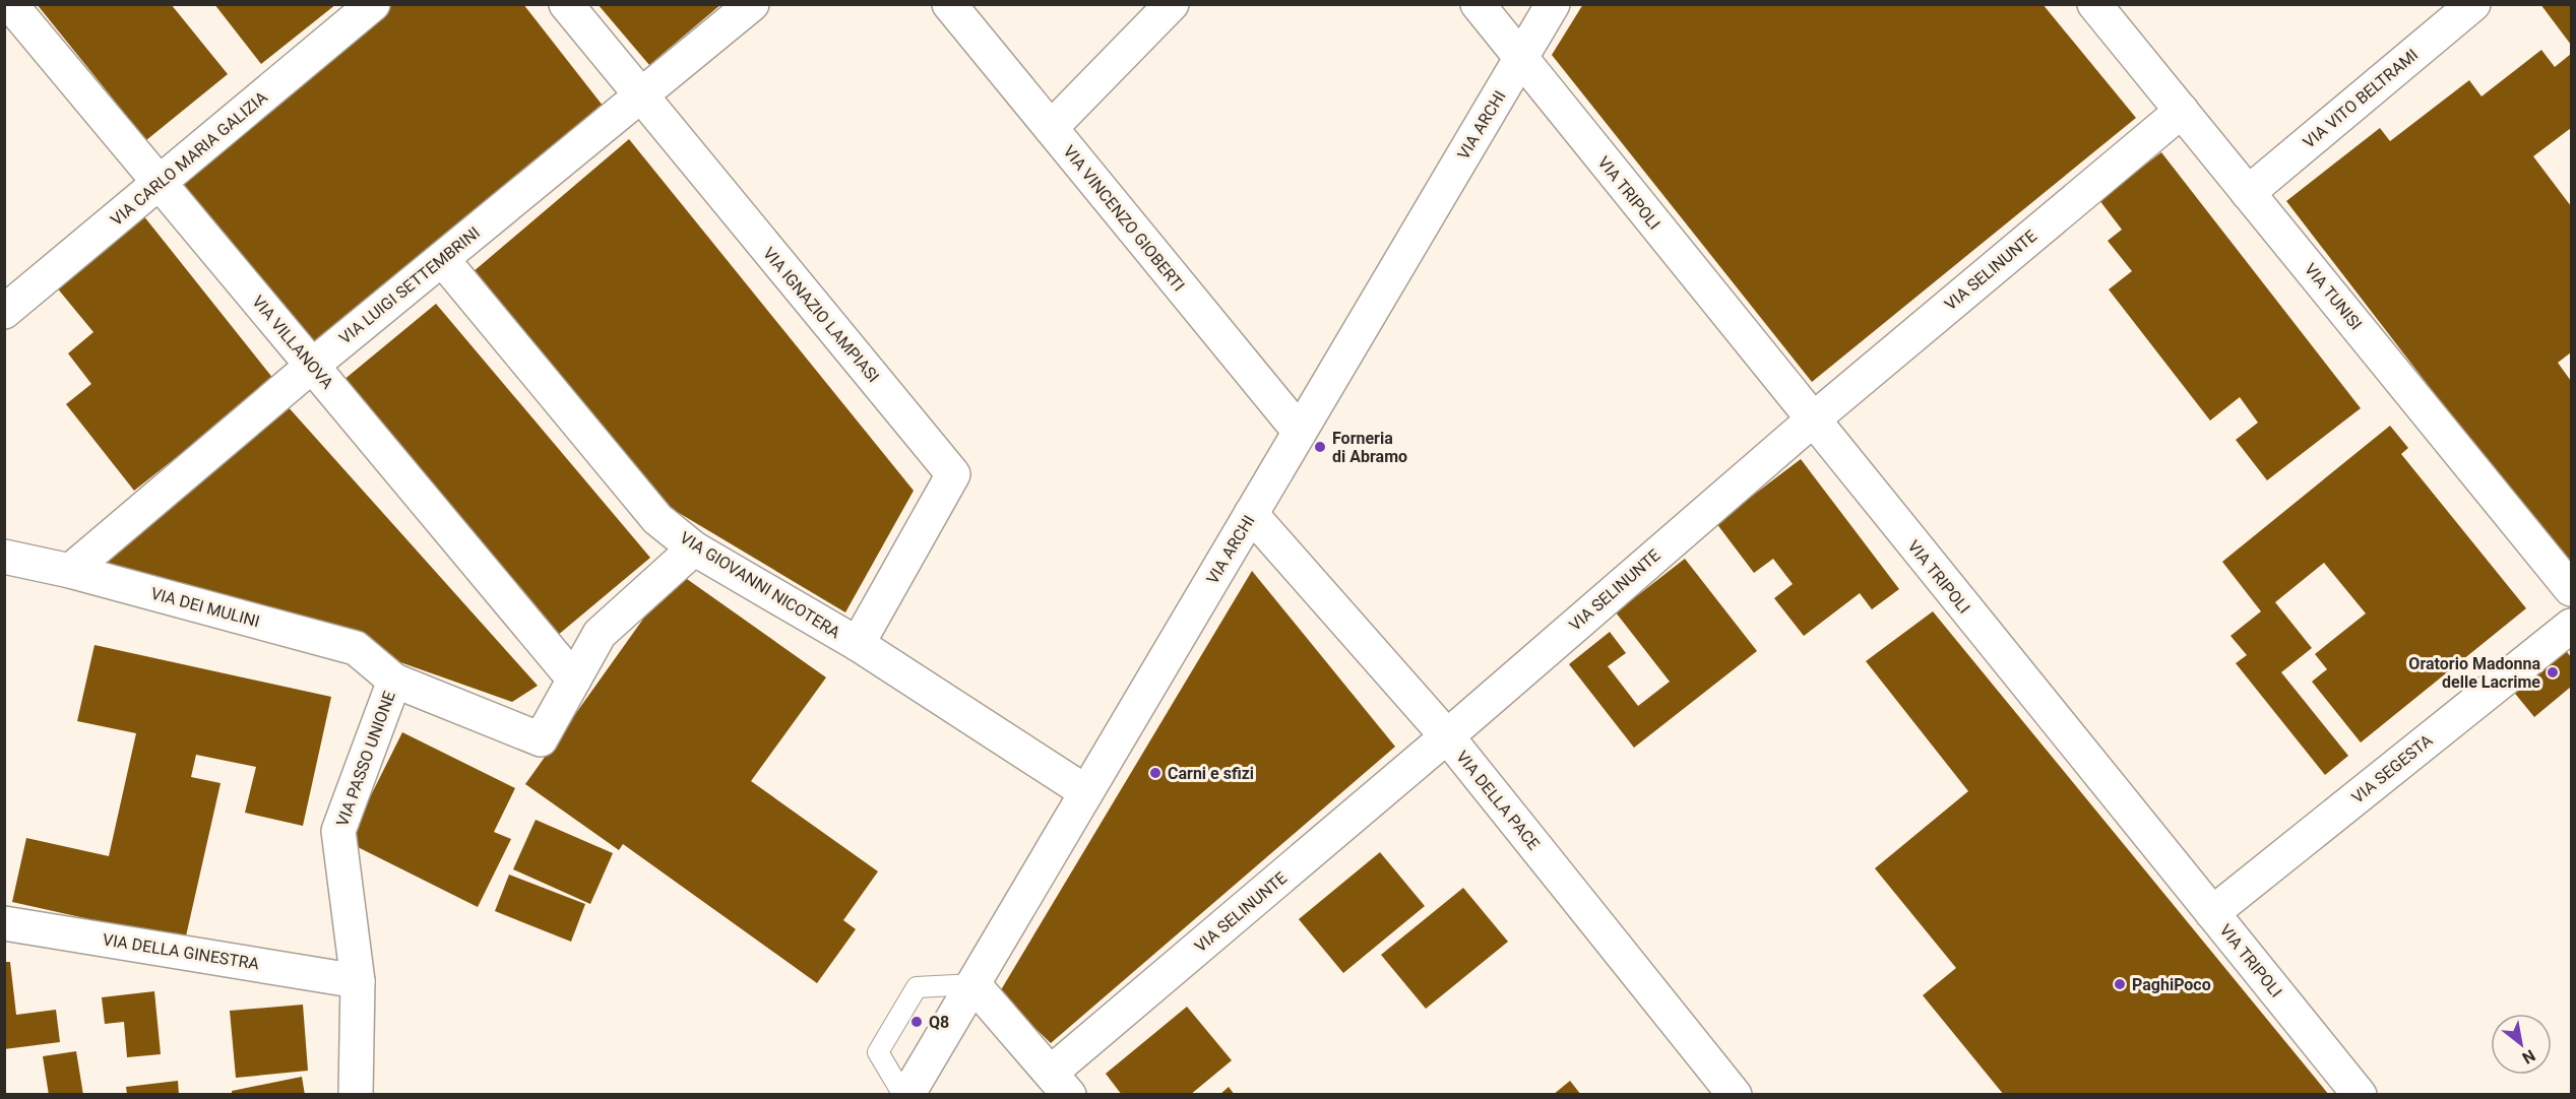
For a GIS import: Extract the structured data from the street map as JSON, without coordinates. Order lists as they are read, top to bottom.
{
  "streets": {
    "street": [
      "VIA VITO BELTRAMI",
      "VIA ARCHI",
      "VIA CARLO MARIA GALIZIA",
      "VIA TRIPOLI",
      "VIA VINCENZO GIOBERTI",
      "VIA SELINUNTE",
      "VIA LUIGI SETTEMBRINI",
      "VIA TUNISI",
      "VIA IGNAZIO LAMPIASI",
      "VIA VILLANOVA",
      "VIA GIOVANNI NICOTERA",
      "VIA DEI MULINI",
      "VIA PASSO UNIONE",
      "VIA SEGESTA",
      "VIA DELLA PACE",
      "VIA DELLA GINESTRA"
    ]
  },
  "crossings": [
    ["VIA VITO BELTRAMI", "VIA TUNISI"],
    ["VIA ARCHI", "VIA TRIPOLI"],
    ["VIA ARCHI", "VIA VINCENZO GIOBERTI"],
    ["VIA ARCHI", "VIA GIOVANNI NICOTERA"],
    ["VIA ARCHI", "VIA DELLA PACE"],
    ["VIA CARLO MARIA GALIZIA", "VIA VILLANOVA"],
    ["VIA TRIPOLI", "VIA SELINUNTE"],
    ["VIA TRIPOLI", "VIA SEGESTA"],
    ["VIA SELINUNTE", "VIA TUNISI"],
    ["VIA SELINUNTE", "VIA DELLA PACE"],
    ["VIA LUIGI SETTEMBRINI", "VIA IGNAZIO LAMPIASI"],
    ["VIA LUIGI SETTEMBRINI", "VIA VILLANOVA"],
    ["VIA LUIGI SETTEMBRINI", "VIA GIOVANNI NICOTERA"],
    ["VIA LUIGI SETTEMBRINI", "VIA DEI MULINI"],
    ["VIA IGNAZIO LAMPIASI", "VIA GIOVANNI NICOTERA"],
    ["VIA VILLANOVA", "VIA PASSO UNIONE"],
    ["VIA GIOVANNI NICOTERA", "VIA PASSO UNIONE"],
    ["VIA DEI MULINI", "VIA PASSO UNIONE"],
    ["VIA PASSO UNIONE", "VIA DELLA GINESTRA"]
  ],
  "places": [
    "Forneria di Abramo",
    "Oratorio Madonna delle Lacrime",
    "Carni e sfizi",
    "PaghiPoco",
    "Q8"
  ],
  "north": "bottom right"
}
